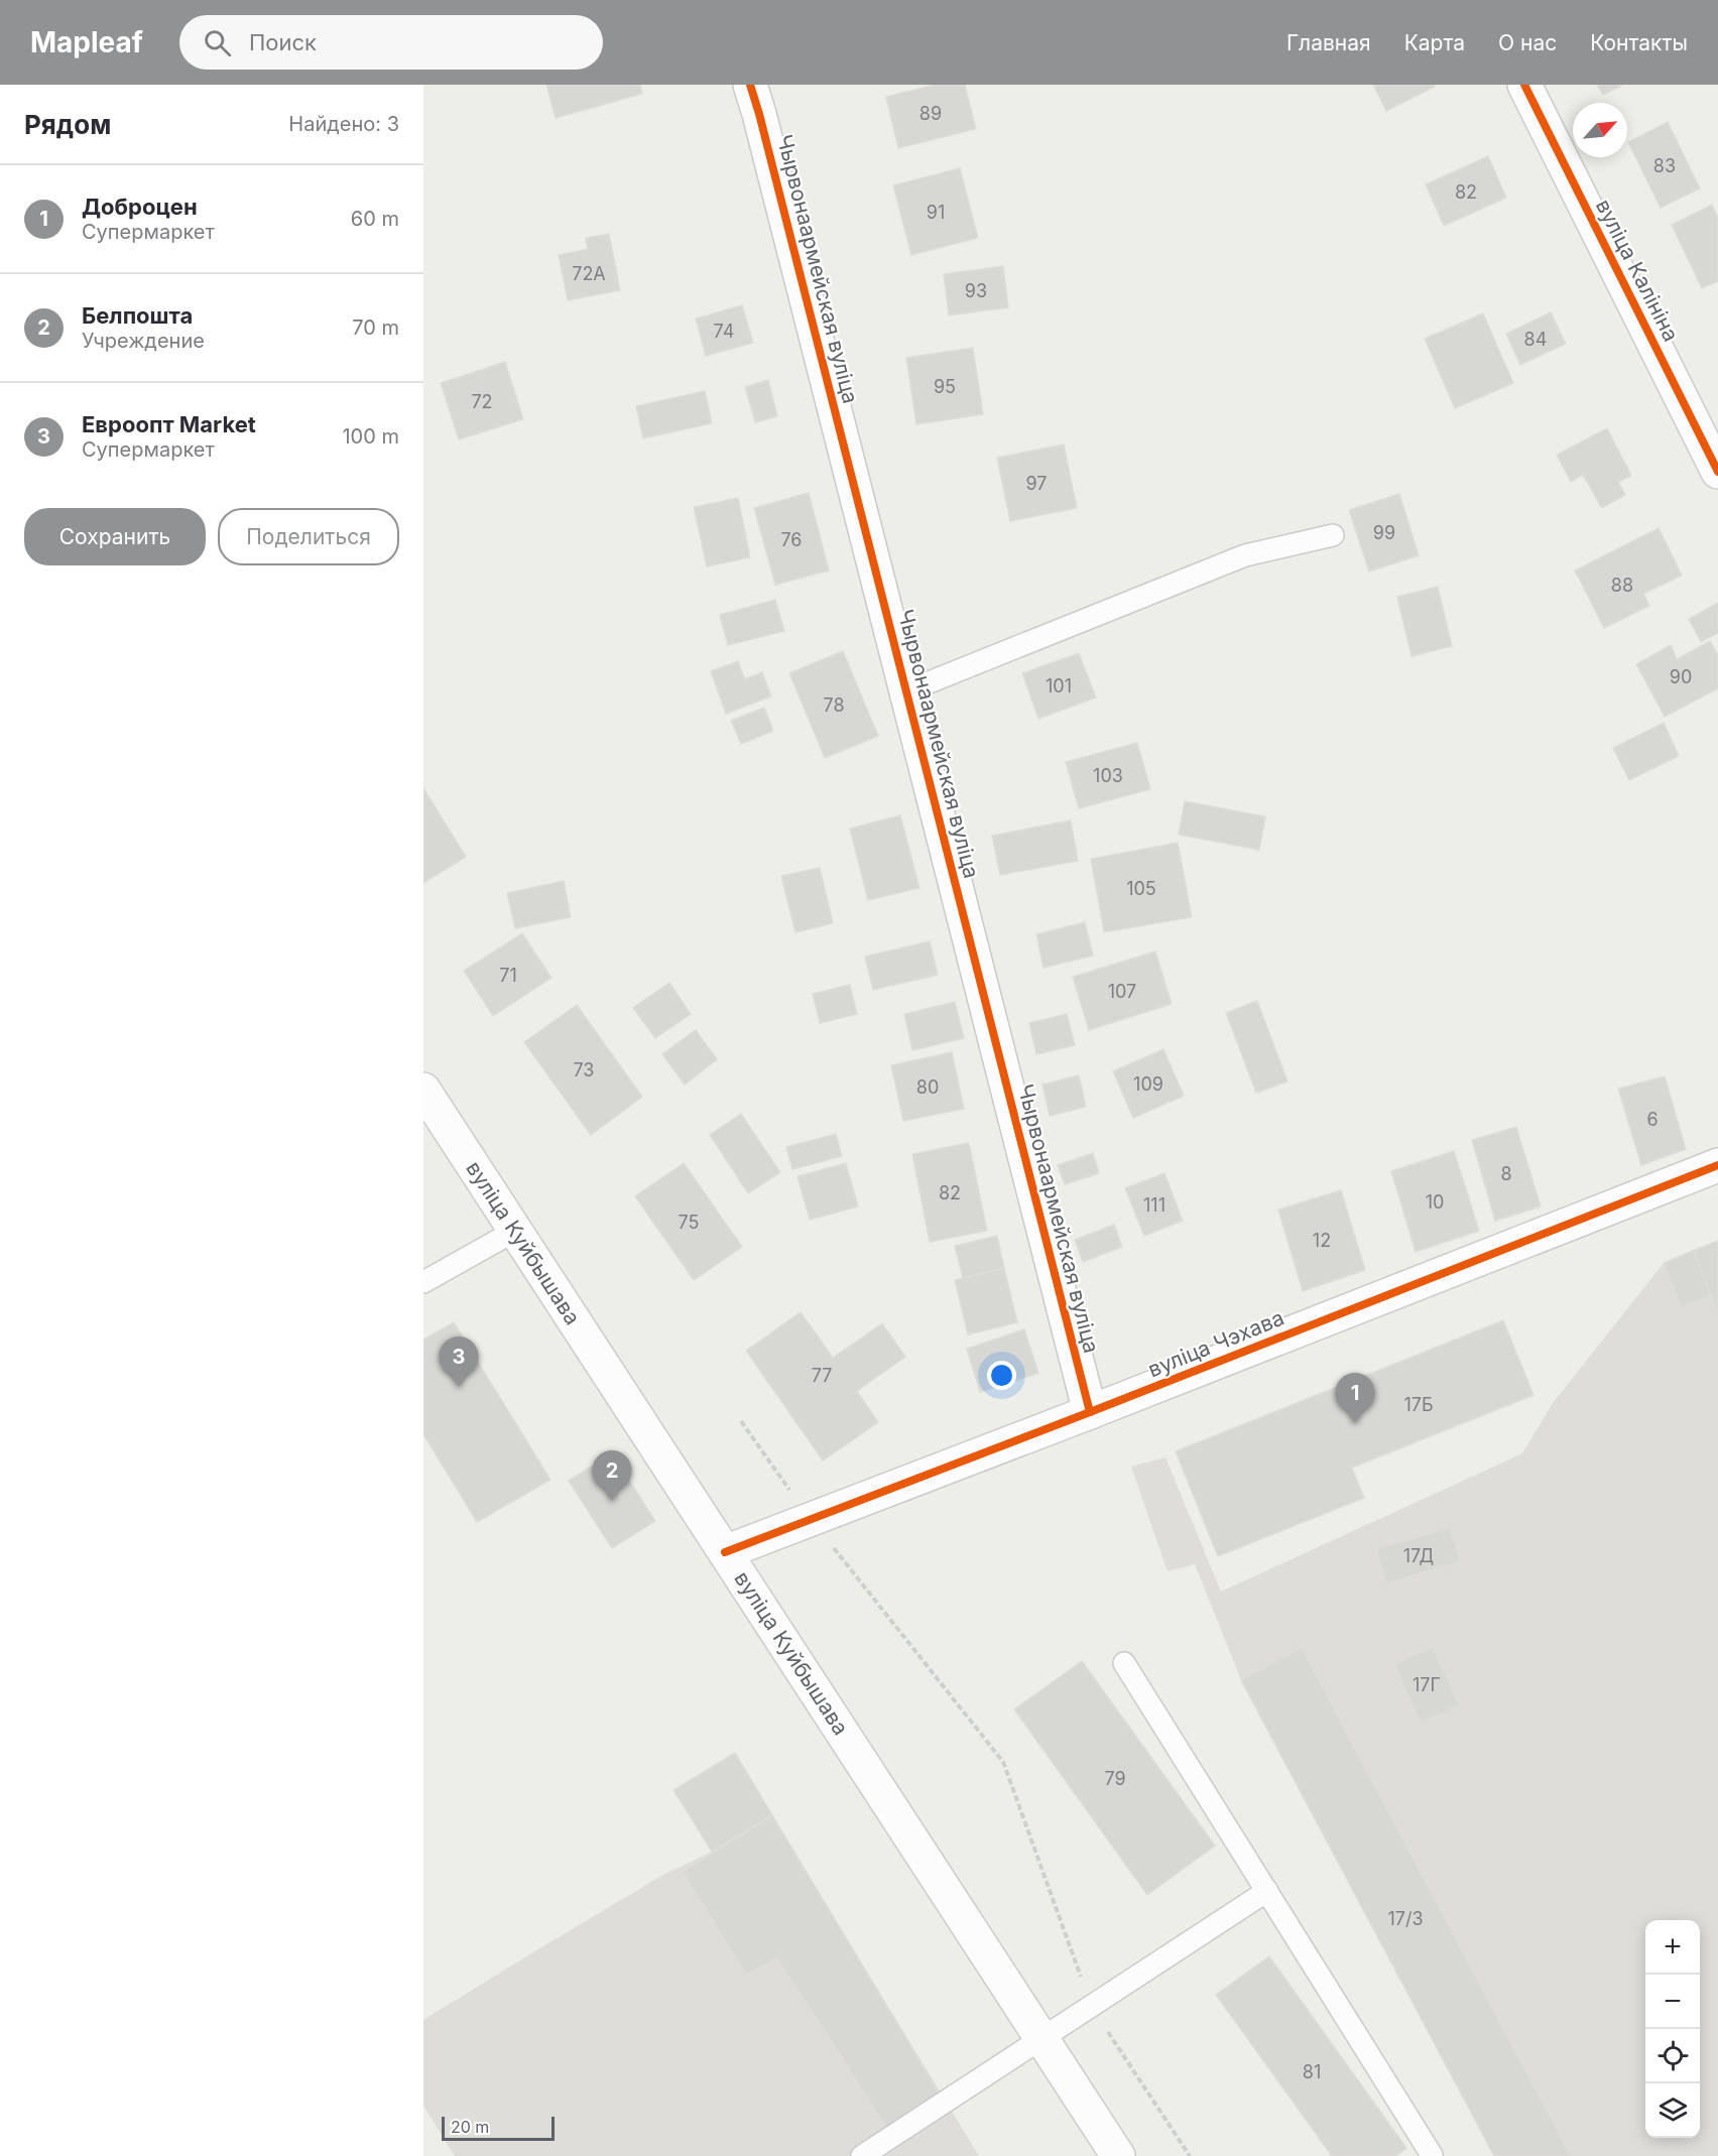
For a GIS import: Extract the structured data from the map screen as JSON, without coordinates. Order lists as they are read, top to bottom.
{
  "streets": {
    "street": [
      "Чырвонаармейская вуліца",
      "вуліца Калініна",
      "вуліца Куйбышава",
      "вуліца Чэхава"
    ]
  },
  "crossings": [
    ["Чырвонаармейская вуліца", "вуліца Чэхава"],
    ["вуліца Куйбышава", "вуліца Чэхава"]
  ],
  "house_numbers": [
    "89",
    "83",
    "82",
    "91",
    "72А",
    "93",
    "74",
    "84",
    "95",
    "72",
    "97",
    "99",
    "76",
    "88",
    "90",
    "101",
    "78",
    "103",
    "105",
    "71",
    "107",
    "73",
    "109",
    "80",
    "6",
    "8",
    "82",
    "10",
    "111",
    "75",
    "12",
    "77",
    "17Б",
    "17Д",
    "17Г",
    "79",
    "17/3",
    "81"
  ],
  "scale_bar": "20 m",
  "north": "top right",
  "page": {
    "header": "Mapleaf",
    "search": "Поиск",
    "nav": [
      "Главная",
      "Карта",
      "О нас",
      "Контакты"
    ],
    "heading": ["Рядом", "Найдено: 3"],
    "list": [
      {
        "mark": "1",
        "name": "Доброцен",
        "note": "Супермаркет",
        "value": "60 m"
      },
      {
        "mark": "2",
        "name": "Белпошта",
        "note": "Учреждение",
        "value": "70 m"
      },
      {
        "mark": "3",
        "name": "Евроопт Market",
        "note": "Супермаркет",
        "value": "100 m"
      }
    ],
    "buttons": ["Сохранить", "Поделиться"],
    "pins": ["3", "1", "2"],
    "map_buttons": ["+", "−"],
    "scale": "20 m"
  }
}
